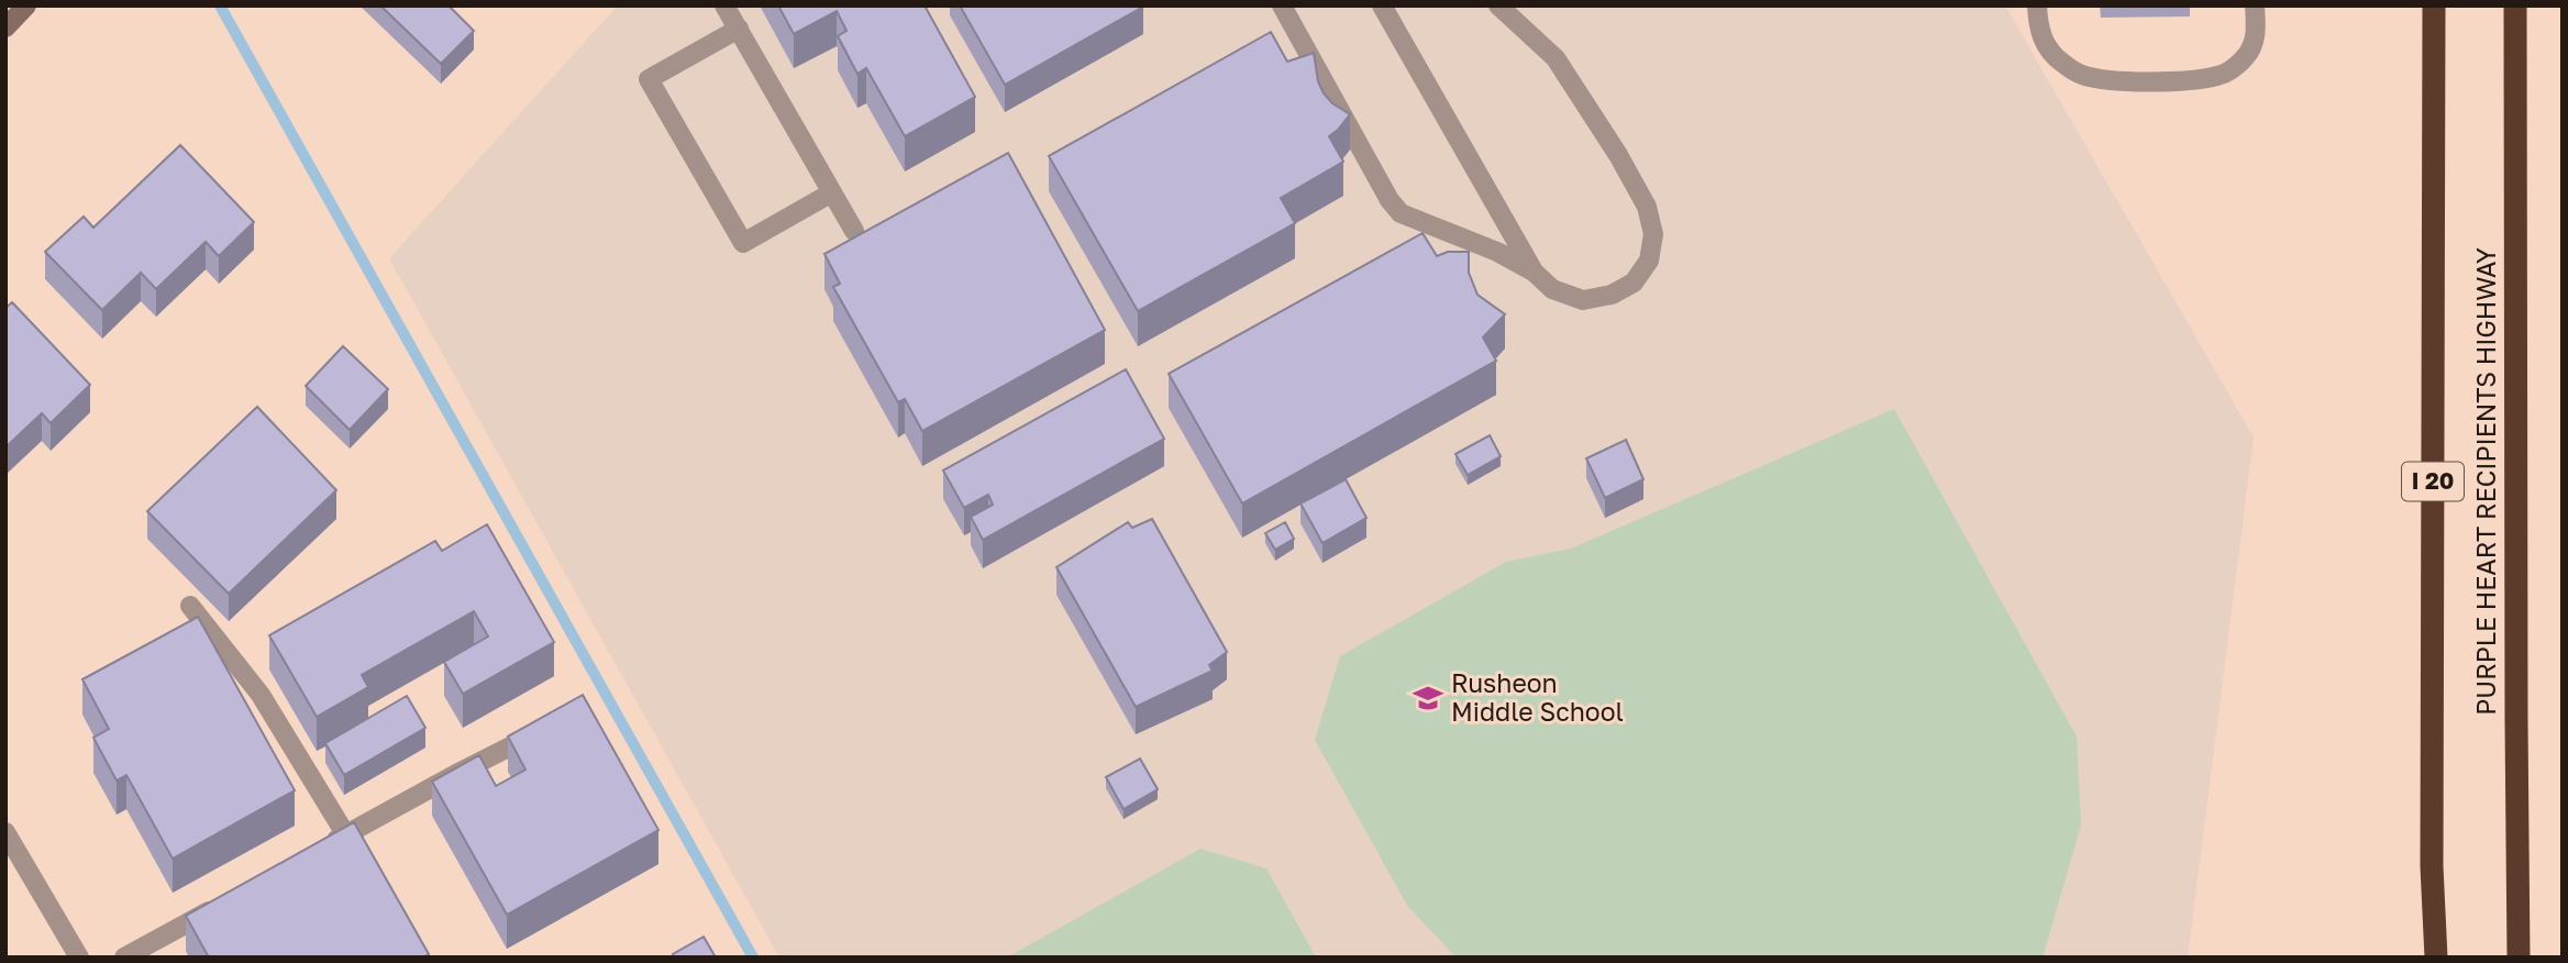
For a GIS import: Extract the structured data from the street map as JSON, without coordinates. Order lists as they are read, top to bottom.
{
  "streets": {
    "highway": ["I 20", "PURPLE HEART RECIPIENTS HIGHWAY"]
  },
  "places": {
    "school or university": ["Rusheon Middle School"]
  }
}
